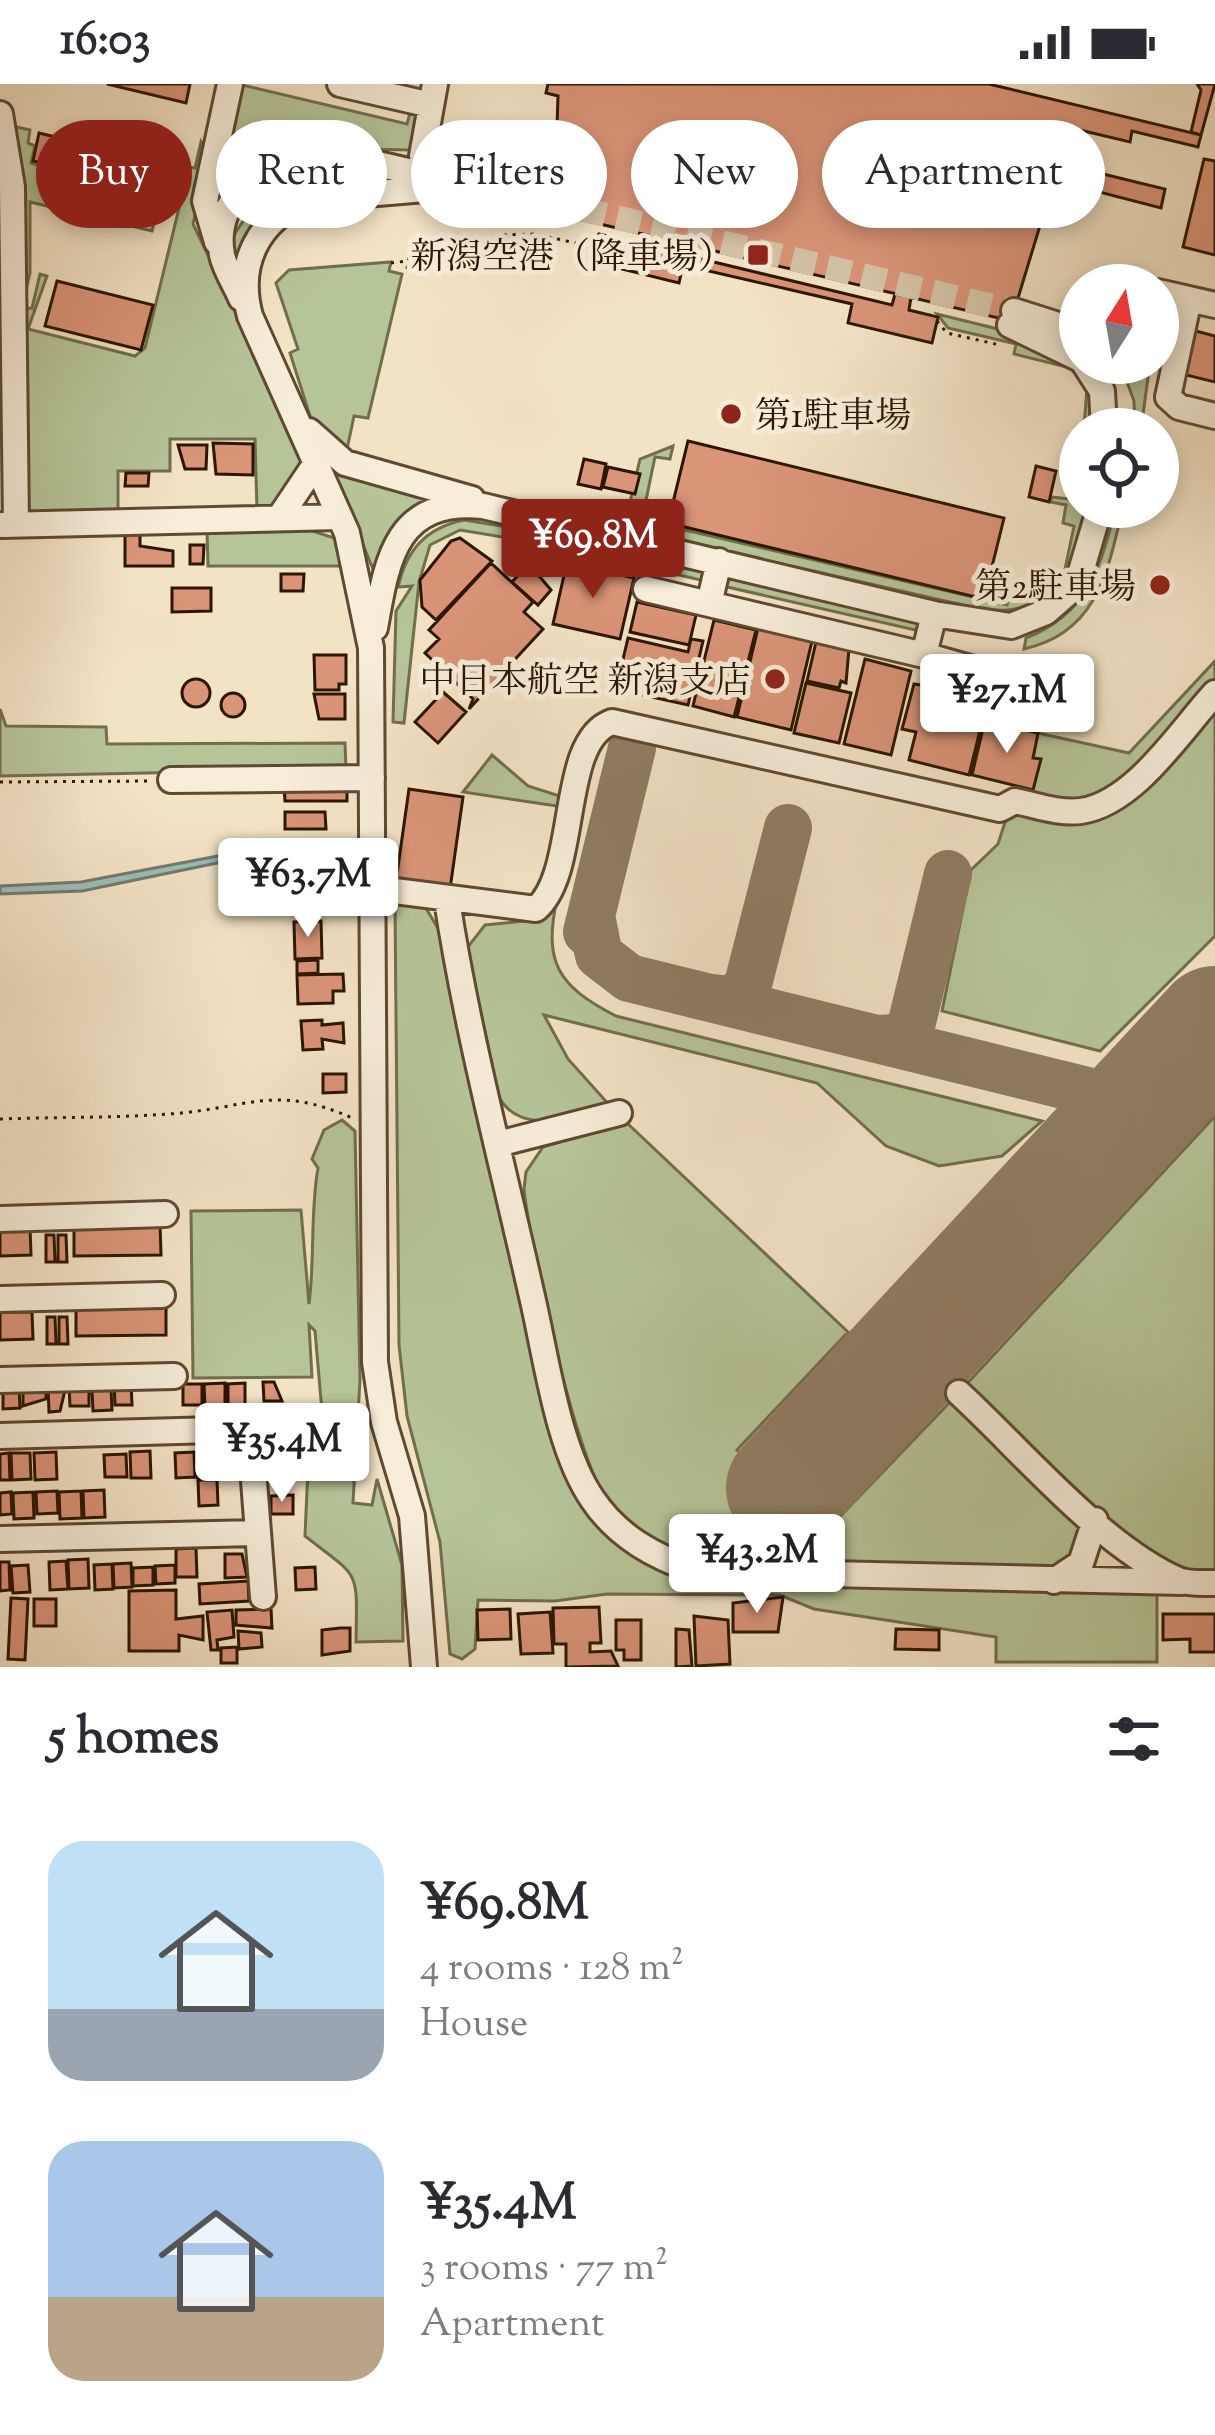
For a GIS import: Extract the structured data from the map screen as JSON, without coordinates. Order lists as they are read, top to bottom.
{
  "places": {
    "transit": ["新潟空港（降車場）"],
    "other": ["第1駐車場", "第2駐車場", "中日本航空 新潟支店"]
  },
  "north": "top",
  "page": {
    "status": "16:03",
    "chip": [
      "Buy",
      "Rent",
      "Filters",
      "New",
      "Apartment"
    ],
    "price": [
      "¥69.8M",
      "¥27.1M",
      "¥63.7M",
      "¥35.4M",
      "¥43.2M"
    ],
    "heading": "5 homes",
    "list": [
      {
        "name": "¥69.8M",
        "note": "4 rooms · 128 m² · House"
      },
      {
        "name": "¥35.4M",
        "note": "3 rooms · 77 m² · Apartment"
      }
    ]
  }
}
